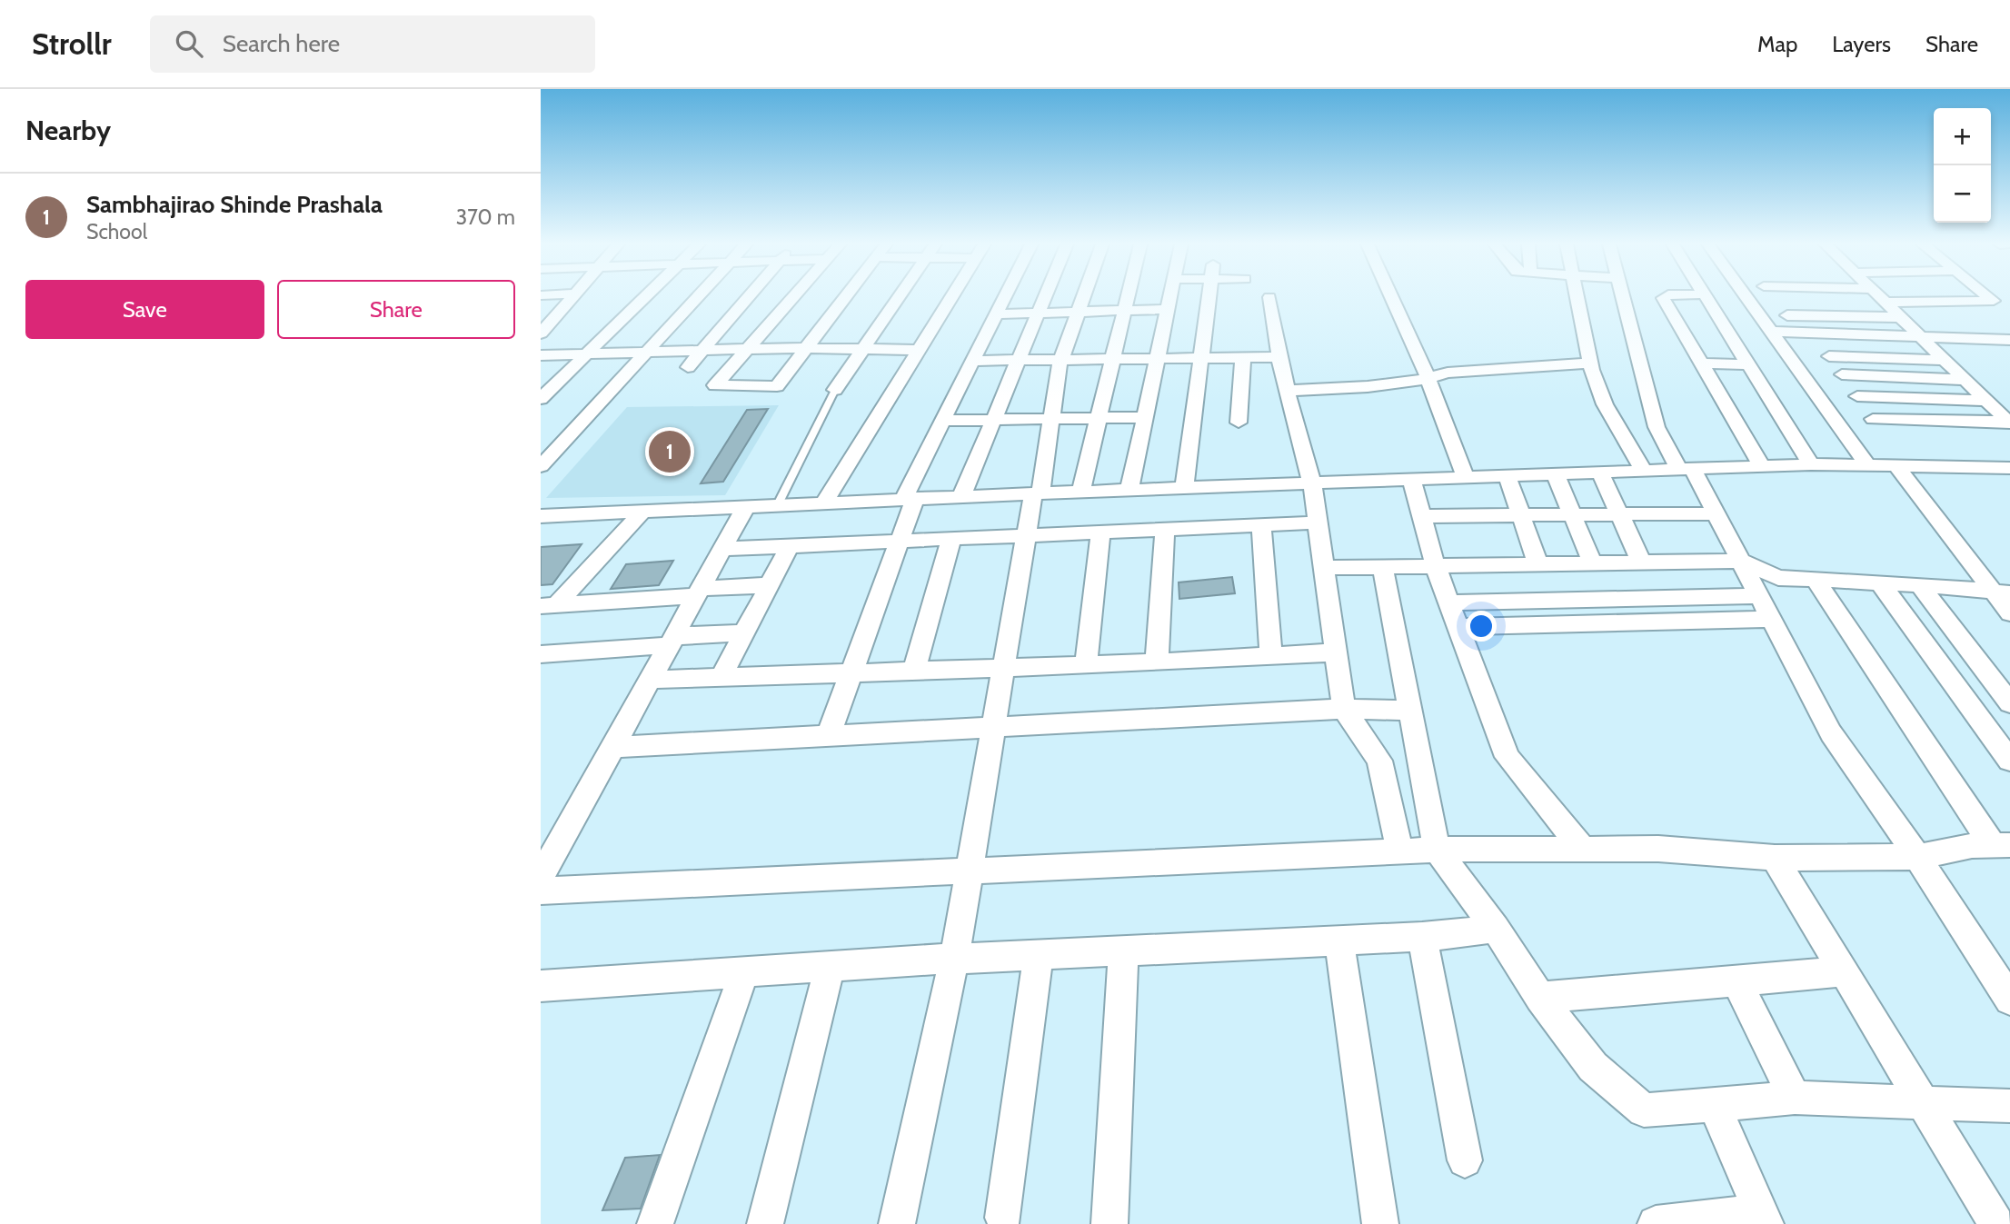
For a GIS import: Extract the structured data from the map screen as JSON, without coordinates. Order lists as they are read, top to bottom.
{
  "page": {
    "header": "Strollr",
    "search": "Search here",
    "nav": ["Map", "Layers", "Share"],
    "heading": "Nearby",
    "map_buttons": ["+", "−"],
    "list": [
      {
        "mark": "1",
        "name": "Sambhajirao Shinde Prashala",
        "note": "School",
        "value": "370 m"
      }
    ],
    "buttons": ["Save", "Share"],
    "pins": "1"
  }
}
